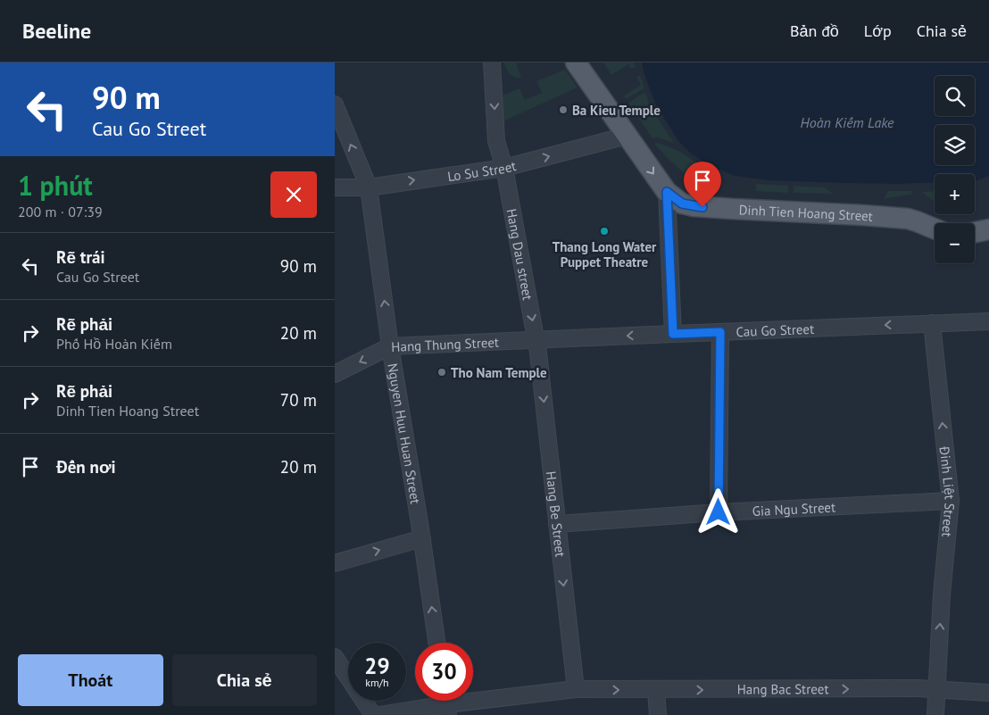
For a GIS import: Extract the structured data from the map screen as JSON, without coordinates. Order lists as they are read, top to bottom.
{
  "streets": {
    "main road": ["Dinh Tien Hoang Street"],
    "street": [
      "Lo Su Street",
      "Hang Dau street",
      "Cau Go Street",
      "Hang Thung Street",
      "Nguyen Huu Huan Street",
      "Đinh Liệt Street",
      "Gia Ngu Street",
      "Hang Be Street",
      "Hang Bac Street"
    ]
  },
  "crossings": [
    ["Lo Su Street", "Dinh Tien Hoang Street"],
    ["Lo Su Street", "Hang Dau street"],
    ["Lo Su Street", "Nguyen Huu Huan Street"],
    ["Hang Dau street", "Cau Go Street"],
    ["Hang Dau street", "Hang Thung Street"],
    ["Hang Dau street", "Hang Be Street"],
    ["Cau Go Street", "Hang Thung Street"],
    ["Cau Go Street", "Đinh Liệt Street"],
    ["Cau Go Street", "Hang Be Street"],
    ["Hang Thung Street", "Nguyen Huu Huan Street"],
    ["Hang Thung Street", "Hang Be Street"],
    ["Đinh Liệt Street", "Gia Ngu Street"],
    ["Đinh Liệt Street", "Hang Bac Street"],
    ["Gia Ngu Street", "Hang Be Street"],
    ["Hang Be Street", "Hang Bac Street"]
  ],
  "one_way": [
    "Lo Su Street",
    "Hang Dau street",
    "Cau Go Street",
    "Nguyen Huu Huan Street",
    "Đinh Liệt Street",
    "Hang Be Street",
    "Hang Bac Street"
  ],
  "water": ["Hoàn Kiếm Lake"],
  "places": ["Ba Kieu Temple", "Thang Long Water Puppet Theatre", "Tho Nam Temple"],
  "page": {
    "header": "Beeline",
    "nav": ["Bản đồ", "Lớp", "Chia sẻ"],
    "turn": ["90 m", "Cau Go Street"],
    "map_buttons": ["+", "−"],
    "heading": ["1 phút", "200 m · 07:39"],
    "list": [
      {
        "name": "Rẽ trái",
        "note": "Cau Go Street",
        "value": "90 m"
      },
      {
        "name": "Rẽ phải",
        "note": "Phố Hồ Hoàn Kiếm",
        "value": "20 m"
      },
      {
        "name": "Rẽ phải",
        "note": "Dinh Tien Hoang Street",
        "value": "70 m"
      },
      {
        "name": "Đến nơi",
        "value": "20 m"
      }
    ],
    "speed": "29 km/h",
    "limit": "30",
    "buttons": ["Thoát", "Chia sẻ"]
  }
}
